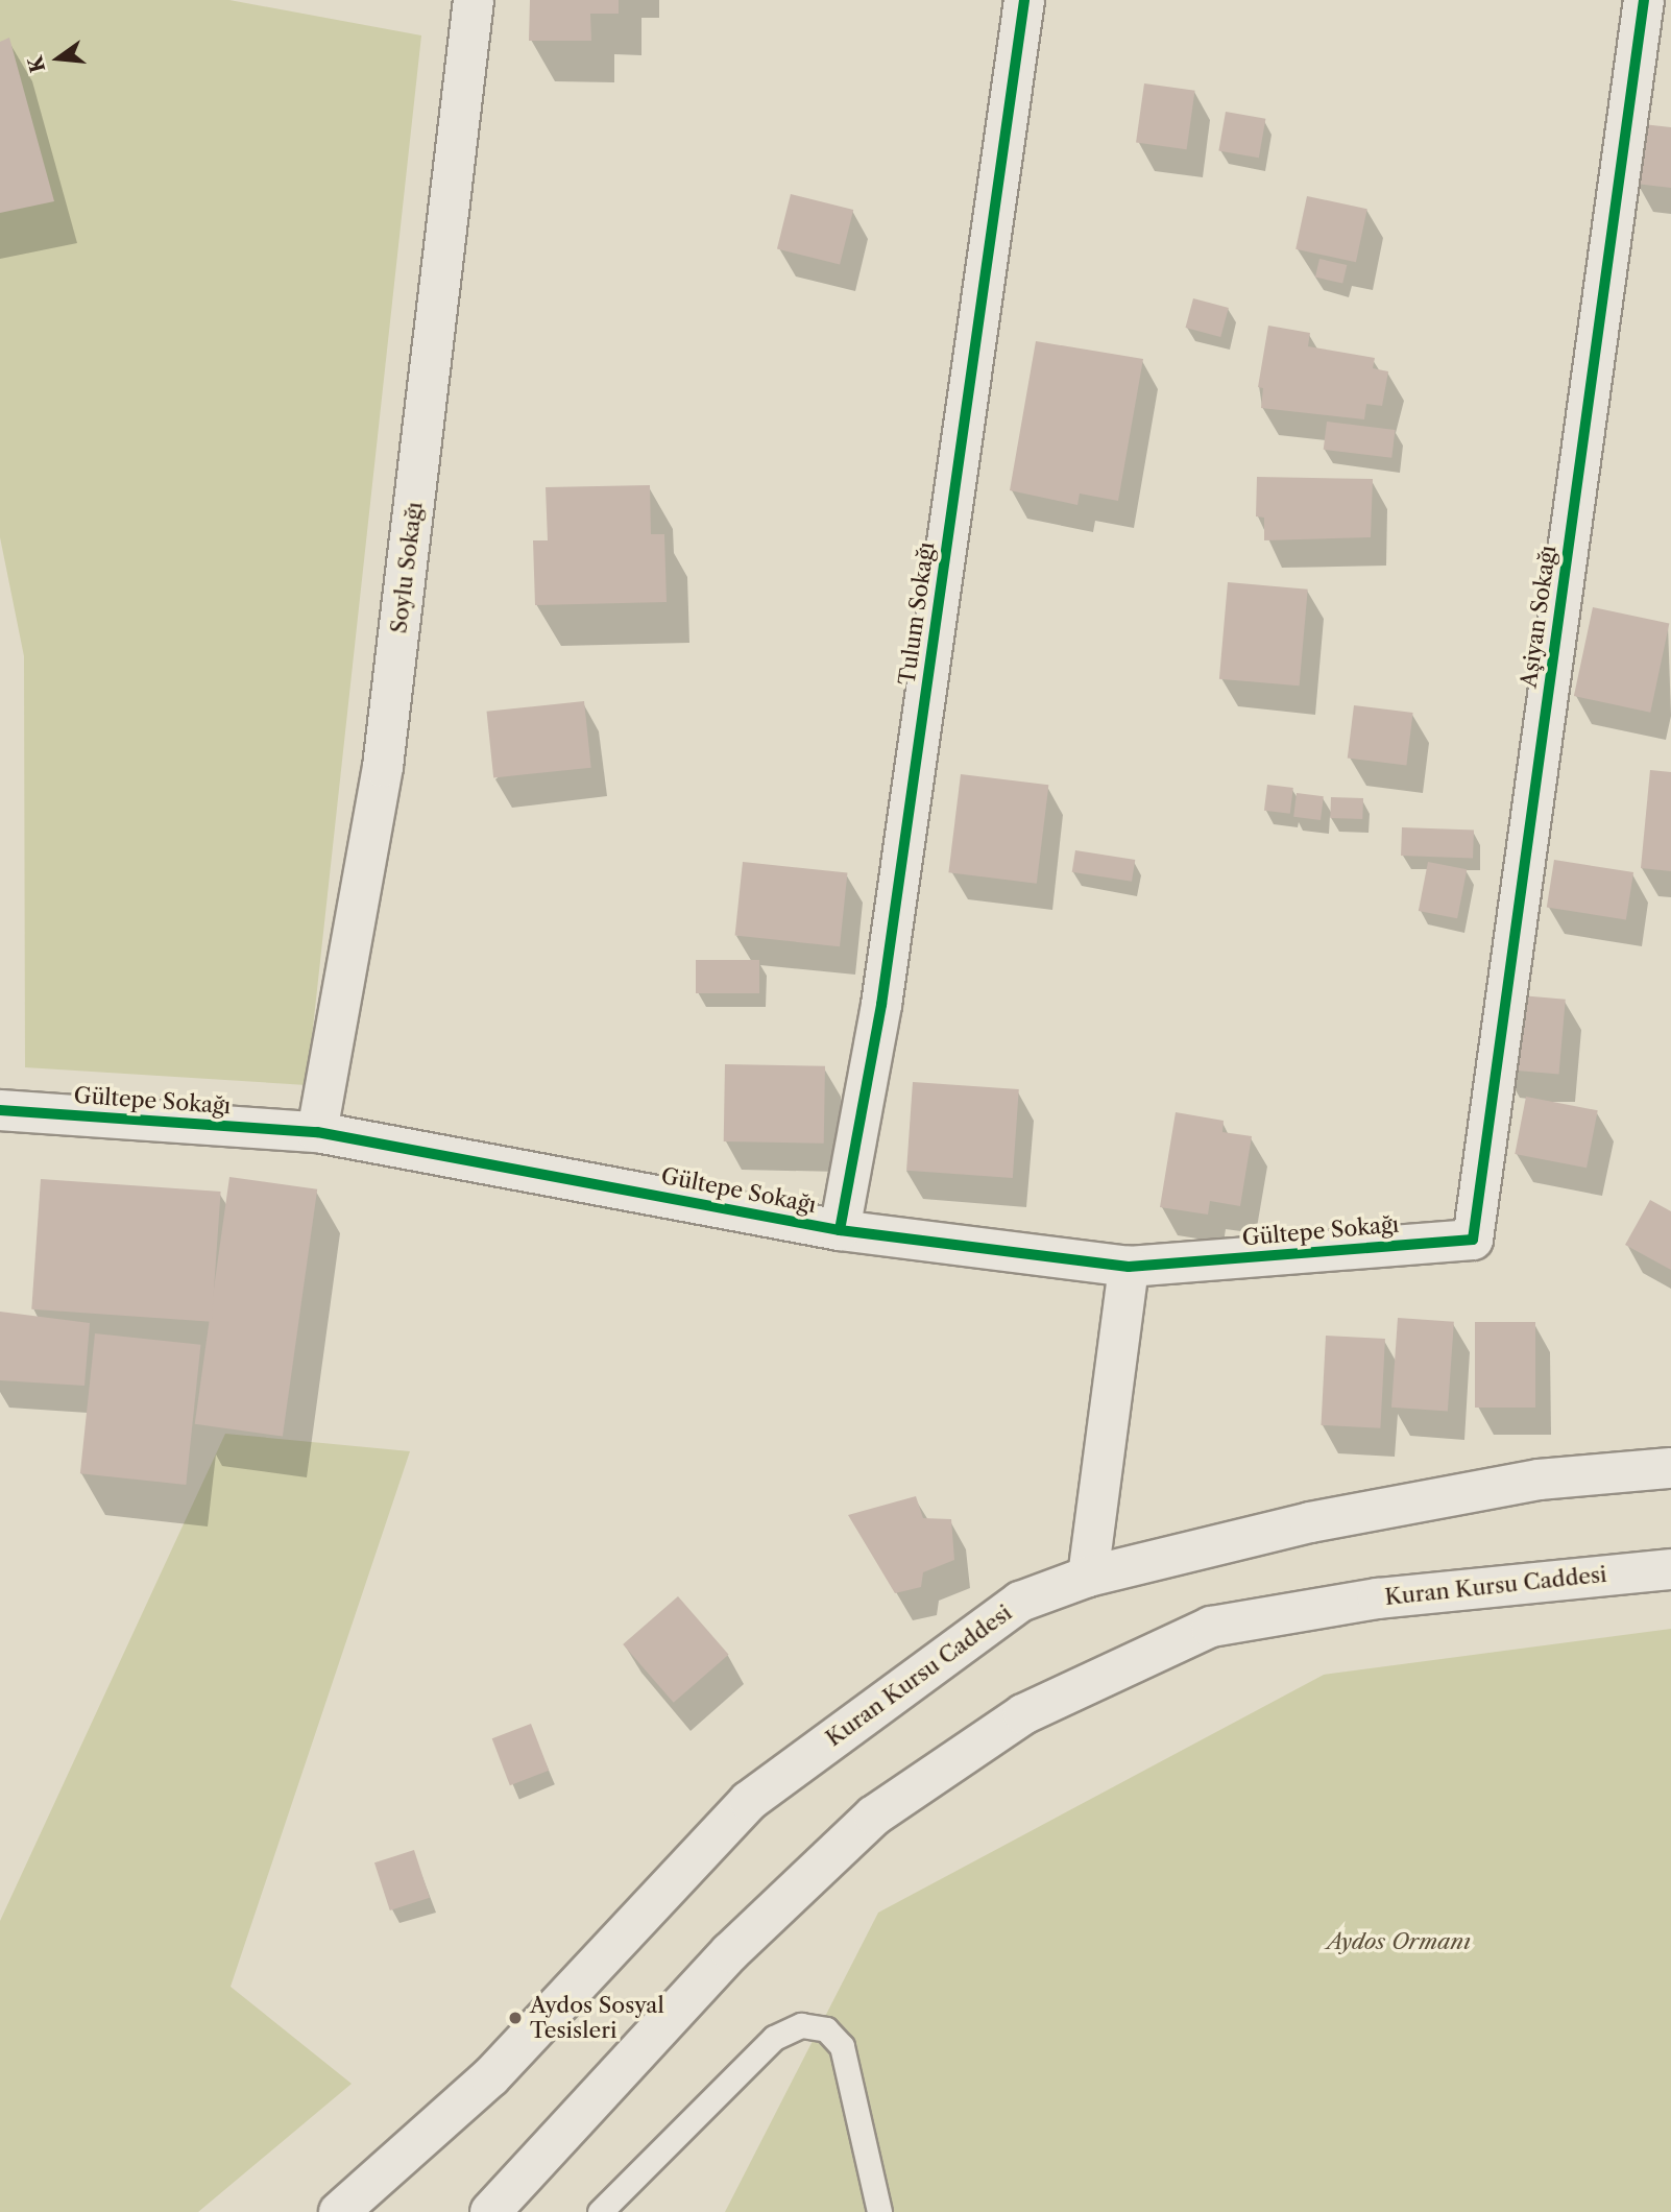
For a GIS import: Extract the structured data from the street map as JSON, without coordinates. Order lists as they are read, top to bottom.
{
  "streets": {
    "street": [
      "Soylu Sokağı",
      "Tulum Sokağı",
      "Aşiyan Sokağı",
      "Gültepe Sokağı",
      "Kuran Kursu Caddesi"
    ]
  },
  "crossings": [
    ["Soylu Sokağı", "Gültepe Sokağı"],
    ["Tulum Sokağı", "Gültepe Sokağı"],
    ["Aşiyan Sokağı", "Gültepe Sokağı"]
  ],
  "parks": ["Aydos Ormanı"],
  "places": ["Aydos Sosyal Tesisleri"],
  "north": "left"
}
